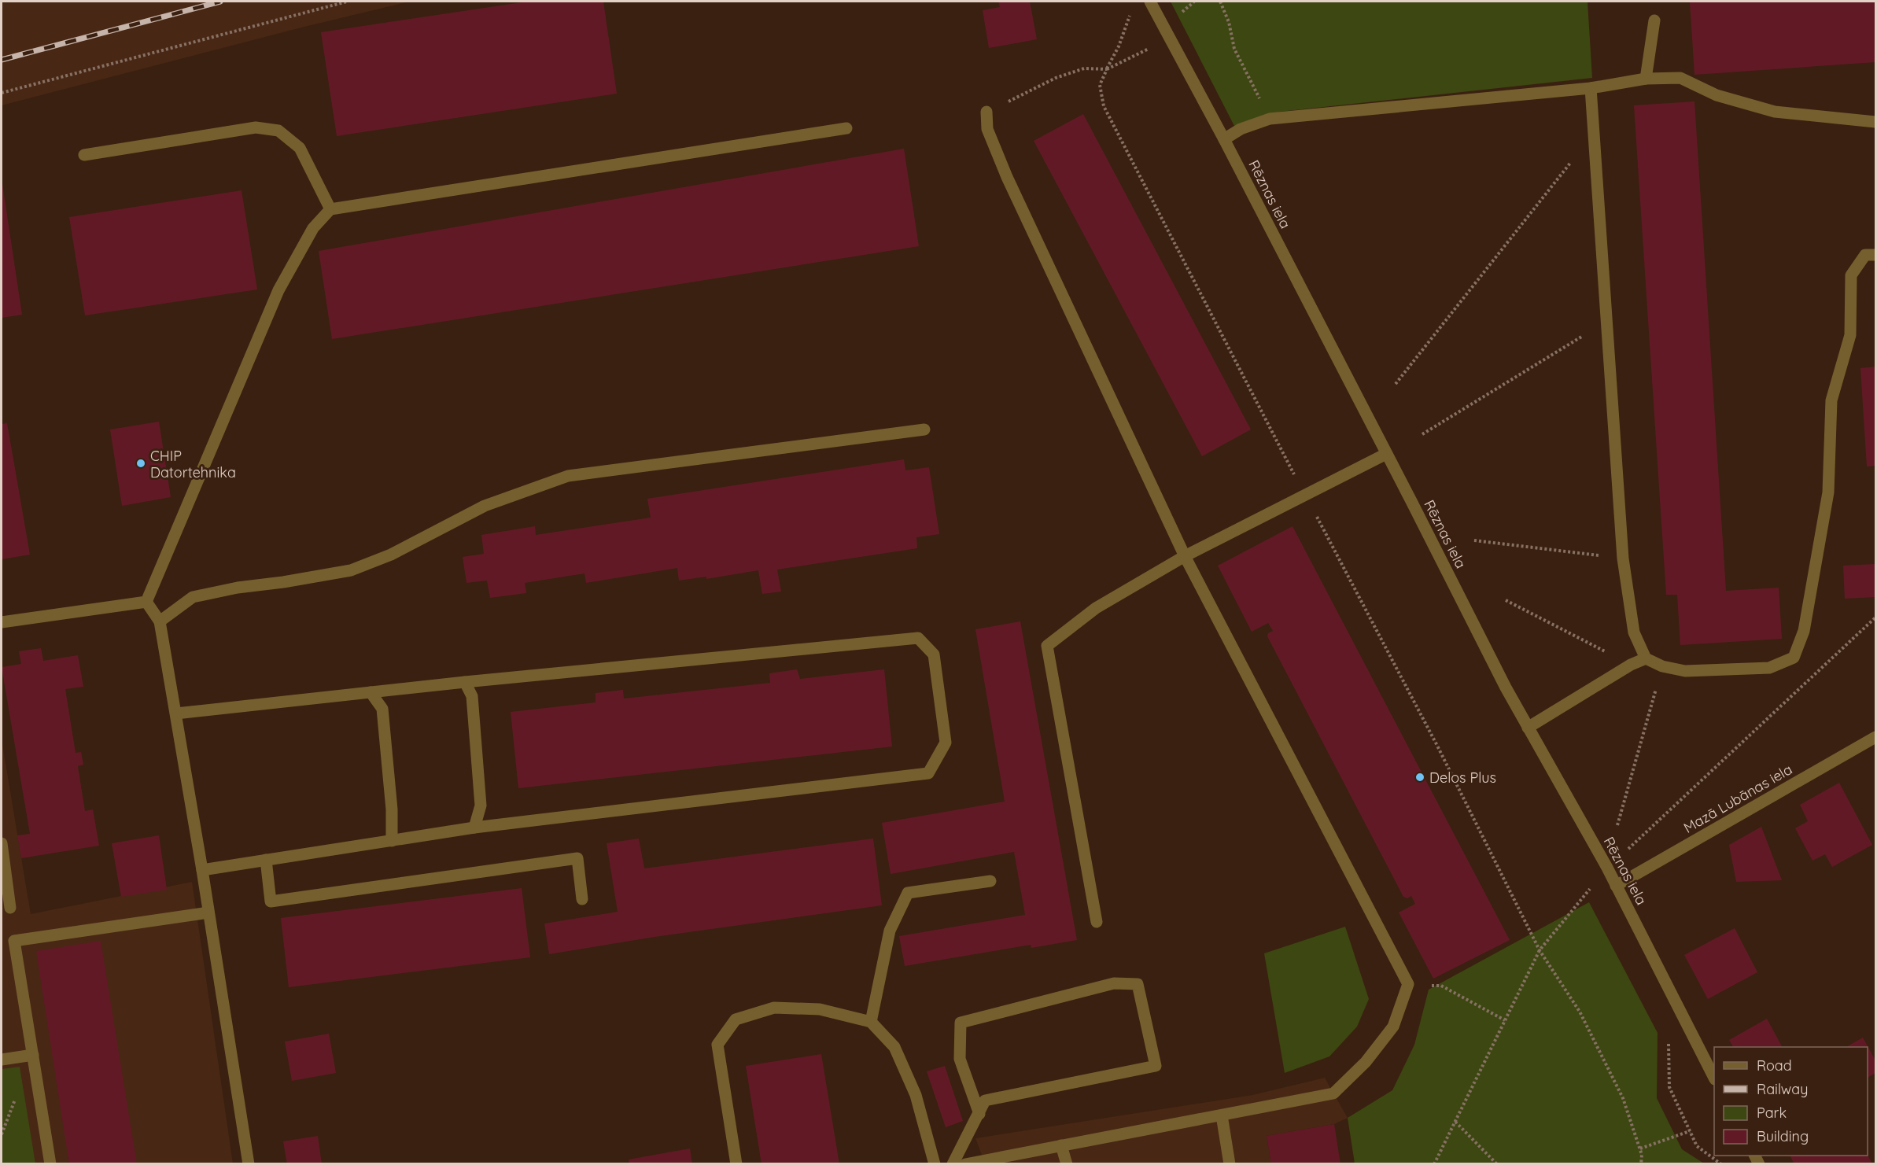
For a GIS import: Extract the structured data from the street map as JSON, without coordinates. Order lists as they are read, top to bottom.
{
  "streets": {
    "street": ["Rēznas iela", "Mazā Lubānas iela"]
  },
  "crossings": [
    ["Rēznas iela", "Mazā Lubānas iela"]
  ],
  "places": ["CHIP Datortehnika", "Delos Plus"],
  "legend": [
    "Road",
    "Railway",
    "Park",
    "Building"
  ]
}
